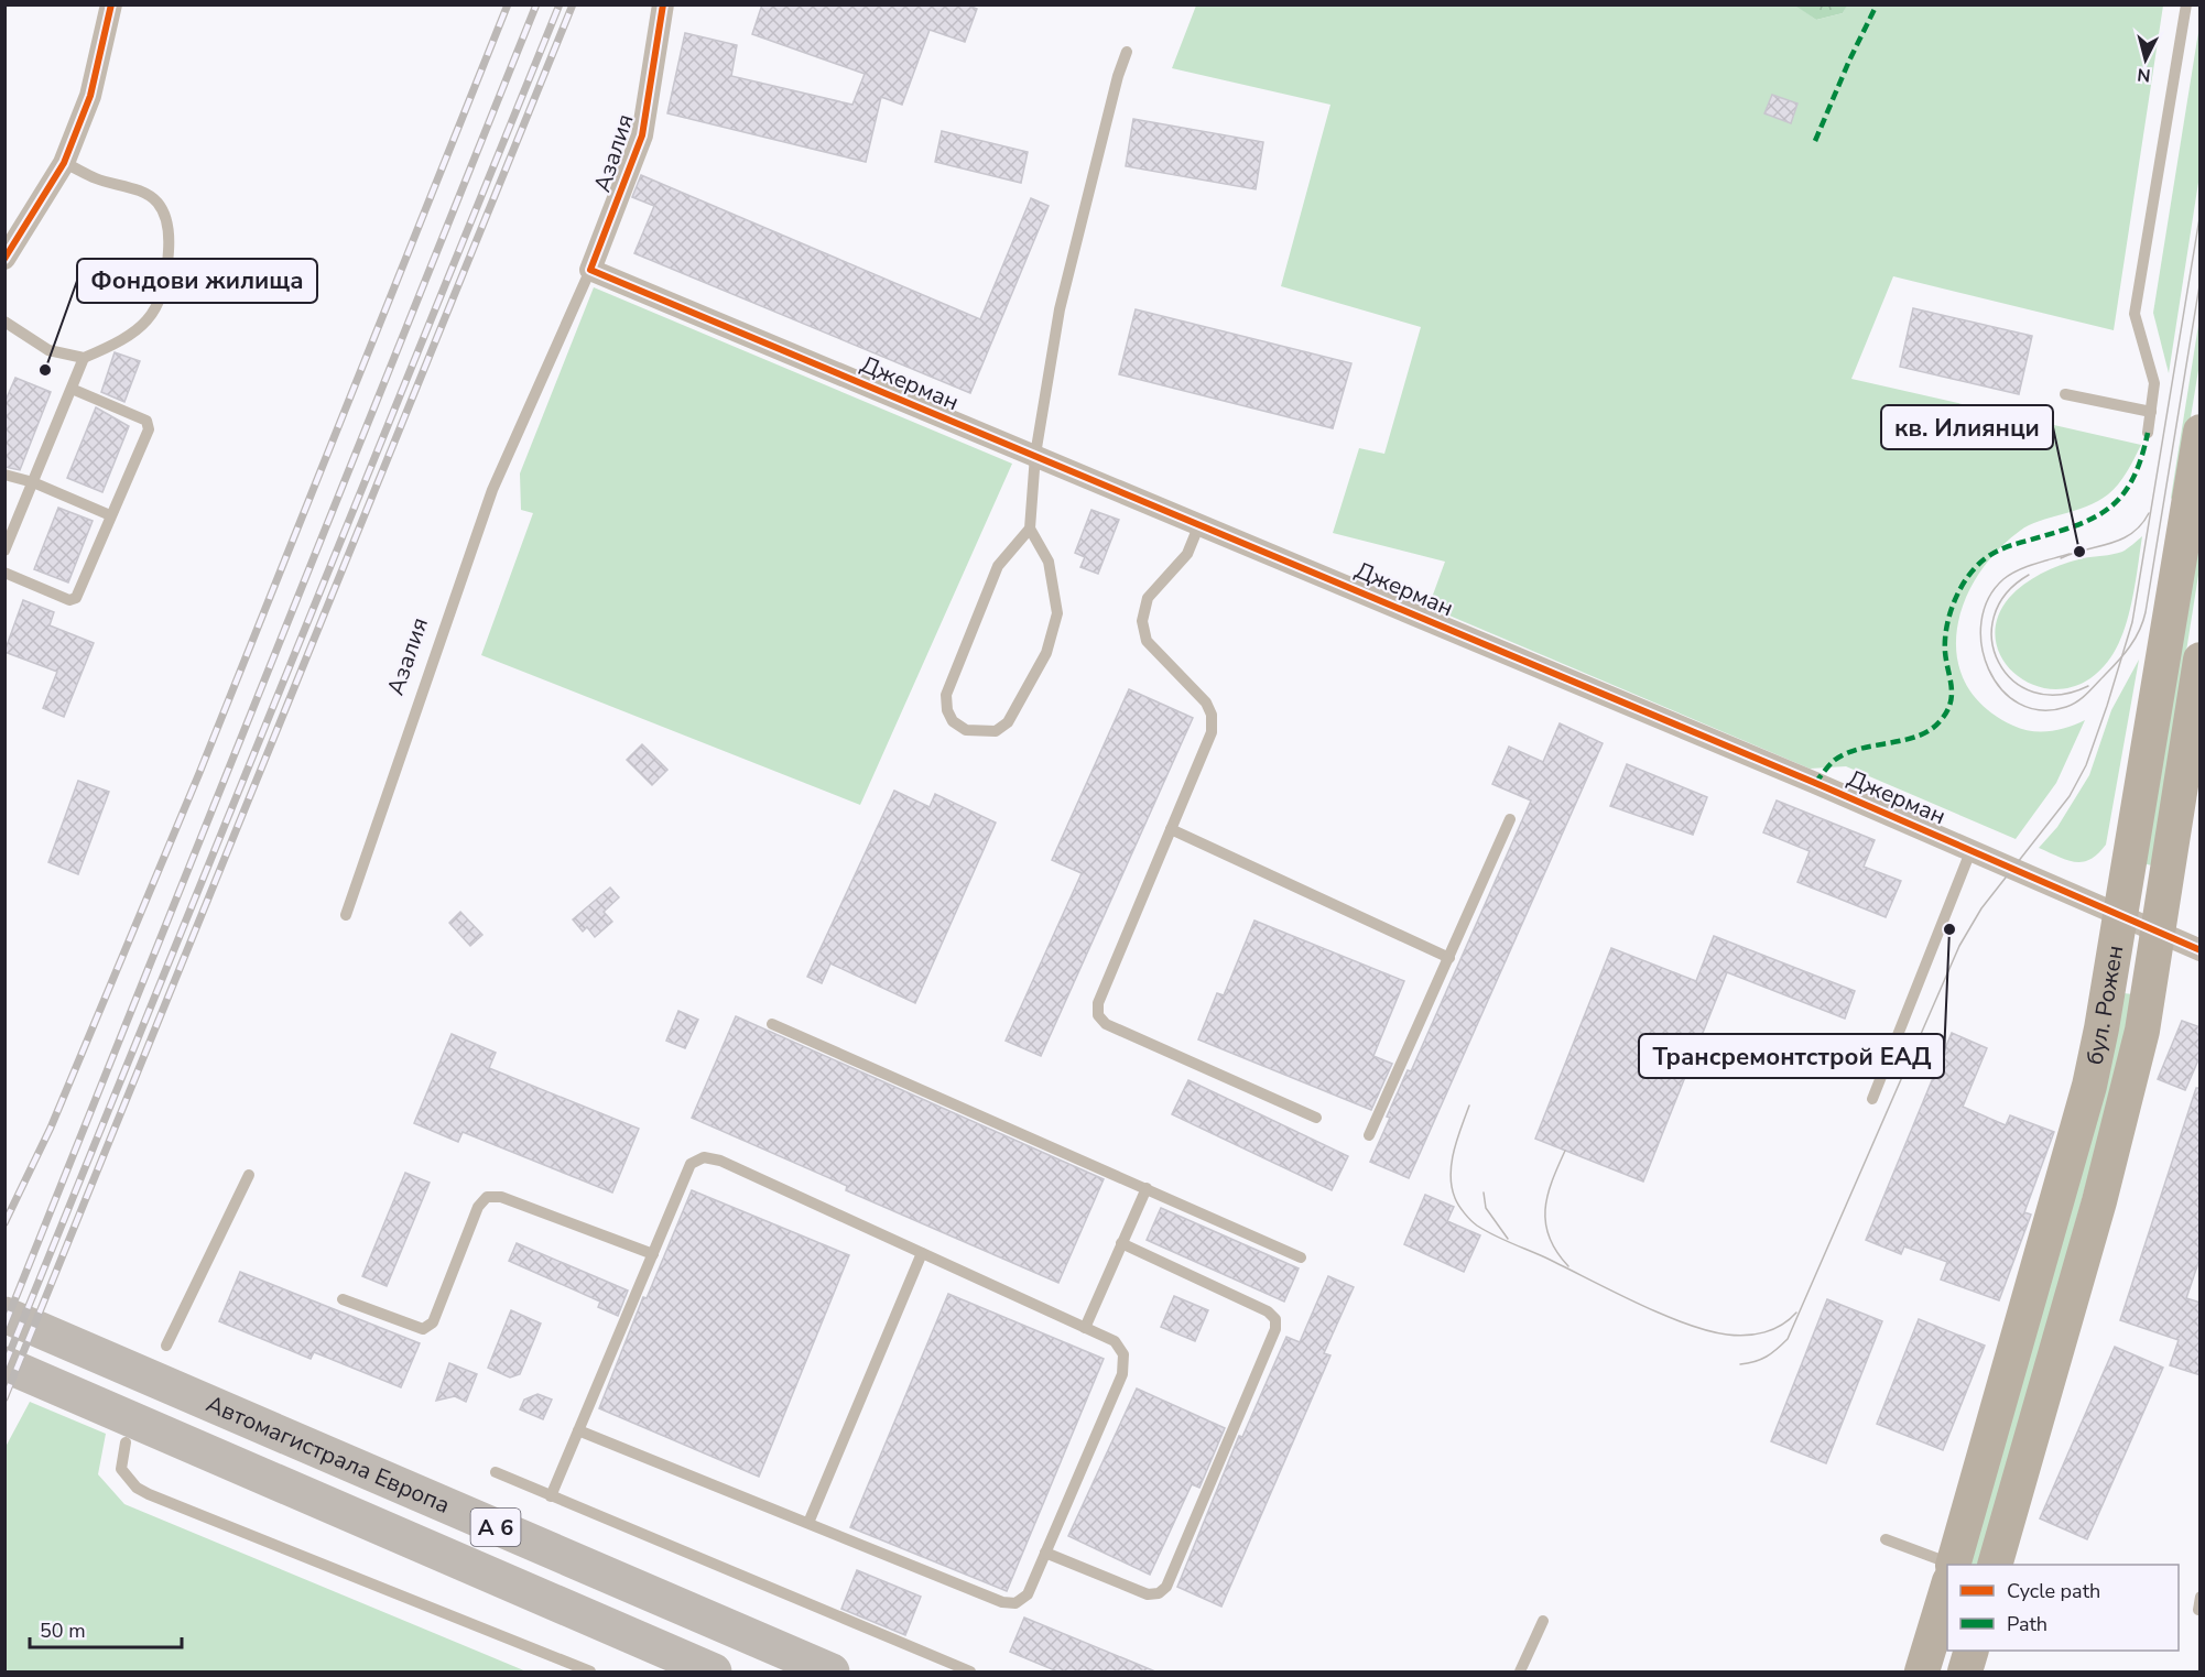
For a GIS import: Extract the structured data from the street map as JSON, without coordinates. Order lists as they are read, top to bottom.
{
  "streets": {
    "highway": ["Автомагистрала Европа", "A 6"],
    "main road": ["бул. Рожен"],
    "street": ["Азалия", "Джерман"]
  },
  "crossings": [
    ["Азалия", "Джерман"],
    ["Джерман", "бул. Рожен"]
  ],
  "places": ["Фондови жилища", "кв. Илиянци", "Трансремонтстрой ЕАД"],
  "legend": ["Cycle path", "Path"],
  "scale_bar": "50 m",
  "north": "bottom"
}
